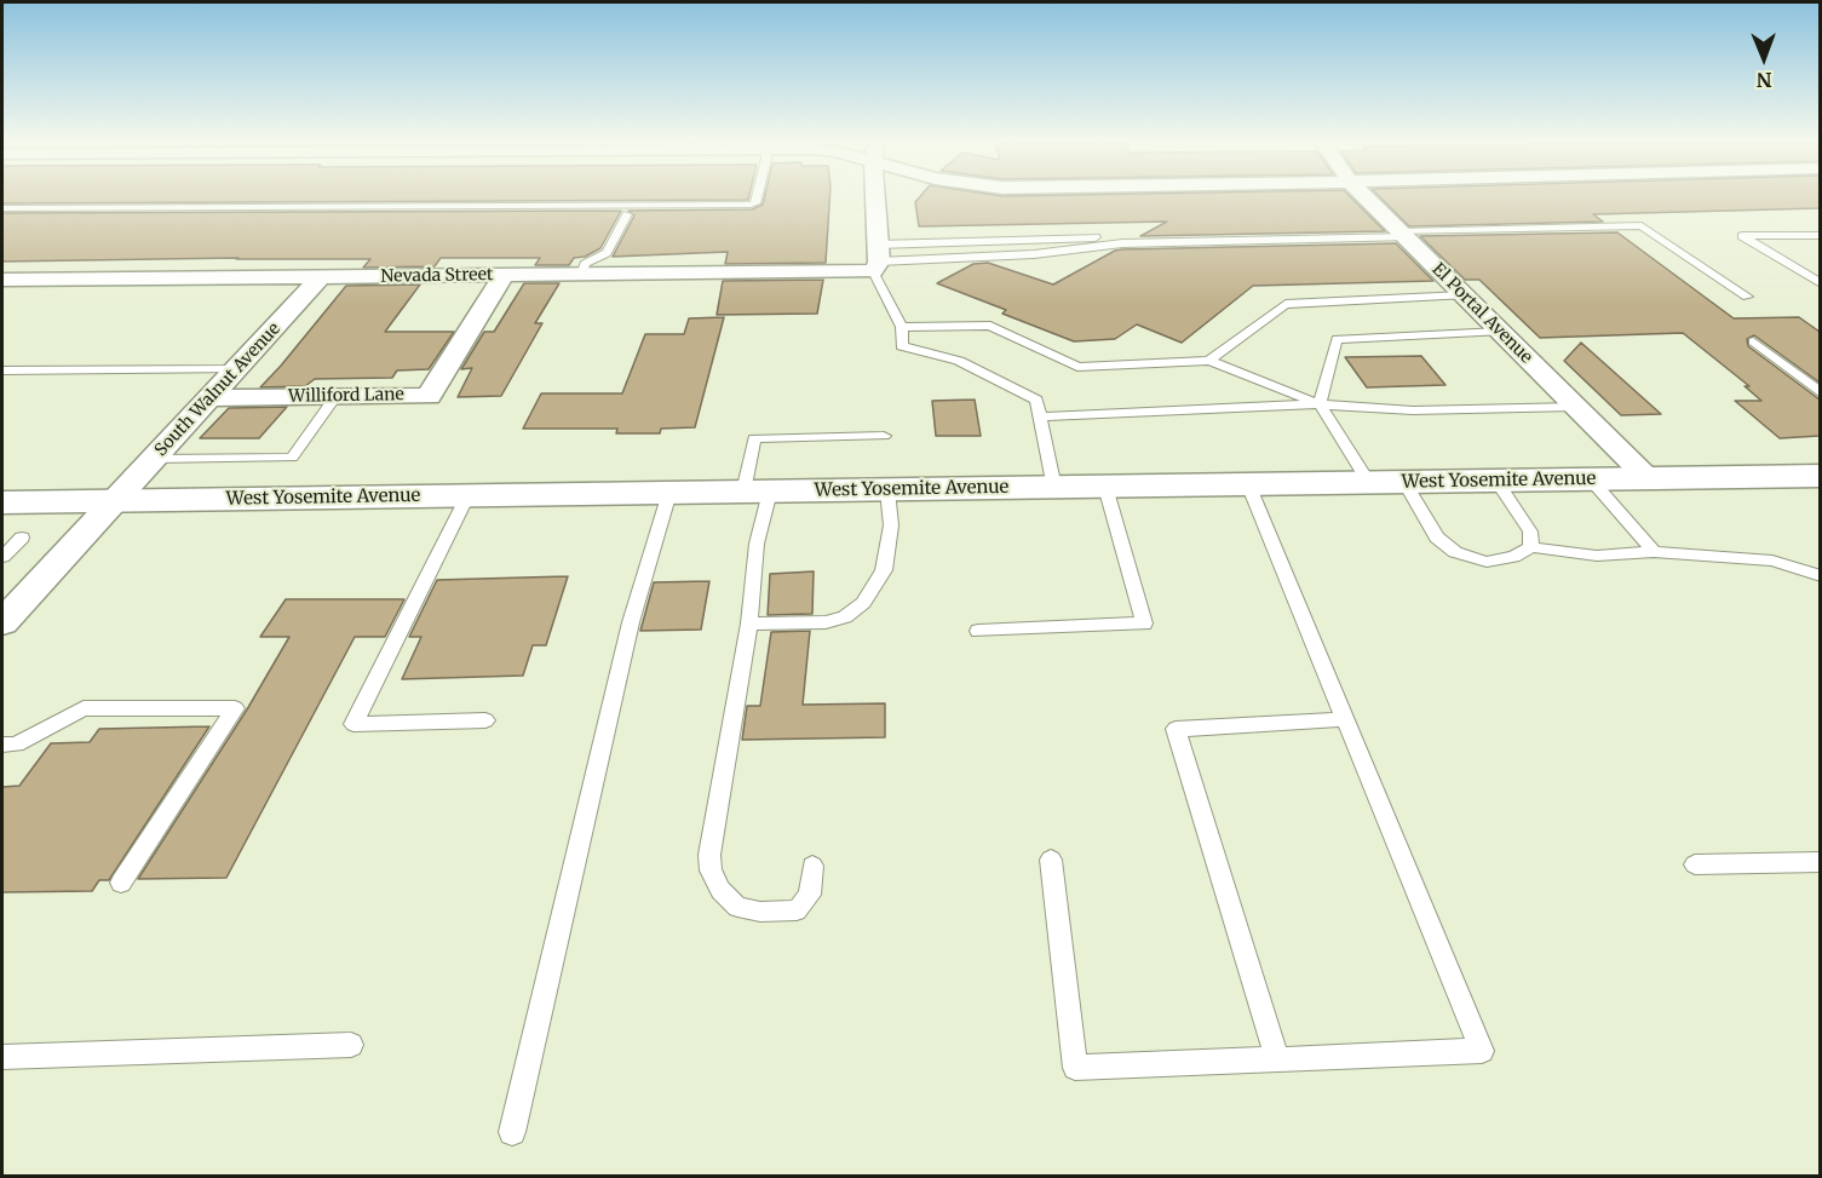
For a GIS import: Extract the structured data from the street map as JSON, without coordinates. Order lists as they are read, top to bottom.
{
  "streets": {
    "main road": ["West Yosemite Avenue"],
    "street": [
      "Nevada Street",
      "El Portal Avenue",
      "South Walnut Avenue",
      "Williford Lane"
    ]
  },
  "crossings": [
    ["Nevada Street", "South Walnut Avenue"],
    ["Nevada Street", "Williford Lane"],
    ["El Portal Avenue", "West Yosemite Avenue"],
    ["South Walnut Avenue", "Williford Lane"],
    ["South Walnut Avenue", "West Yosemite Avenue"]
  ],
  "north": "bottom"
}
